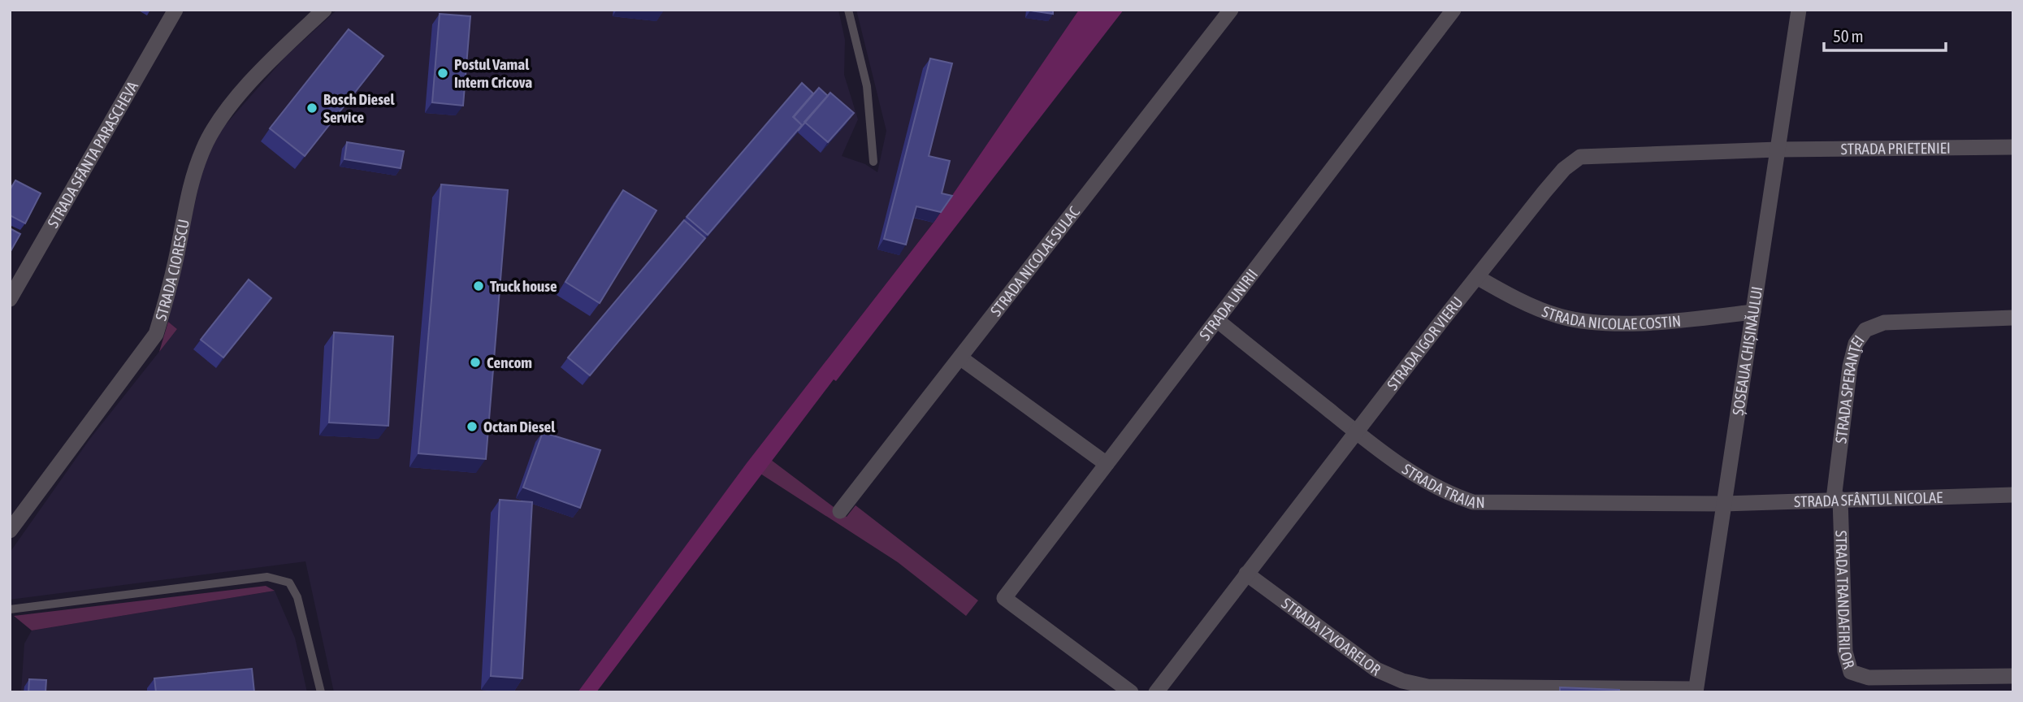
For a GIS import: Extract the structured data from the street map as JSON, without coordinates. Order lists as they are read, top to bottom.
{
  "streets": {
    "street": [
      "STRADA PRIETENIEI",
      "STRADA SFÂNTA PARASCHEVA",
      "STRADA NICOLAE SULAC",
      "STRADA CIORESCU",
      "STRADA UNIRII",
      "STRADA NICOLAE COSTIN",
      "STRADA IGOR VIERU",
      "ȘOSEAUA CHIȘINĂULUI",
      "STRADA SPERANŢEI",
      "STRADA TRAIAN",
      "STRADA SFÂNTUL NICOLAE",
      "STRADA TRANDAFIRILOR",
      "STRADA IZVOARELOR"
    ]
  },
  "crossings": [
    ["STRADA PRIETENIEI", "STRADA IGOR VIERU"],
    ["STRADA PRIETENIEI", "ȘOSEAUA CHIȘINĂULUI"],
    ["STRADA UNIRII", "STRADA TRAIAN"],
    ["STRADA NICOLAE COSTIN", "STRADA IGOR VIERU"],
    ["STRADA NICOLAE COSTIN", "ȘOSEAUA CHIȘINĂULUI"],
    ["STRADA IGOR VIERU", "ȘOSEAUA CHIȘINĂULUI"],
    ["STRADA IGOR VIERU", "STRADA TRAIAN"],
    ["STRADA IGOR VIERU", "STRADA IZVOARELOR"],
    ["ȘOSEAUA CHIȘINĂULUI", "STRADA TRAIAN"],
    ["ȘOSEAUA CHIȘINĂULUI", "STRADA SFÂNTUL NICOLAE"],
    ["ȘOSEAUA CHIȘINĂULUI", "STRADA IZVOARELOR"],
    ["STRADA SPERANŢEI", "STRADA SFÂNTUL NICOLAE"],
    ["STRADA SPERANŢEI", "STRADA TRANDAFIRILOR"],
    ["STRADA TRAIAN", "STRADA SFÂNTUL NICOLAE"],
    ["STRADA SFÂNTUL NICOLAE", "STRADA TRANDAFIRILOR"]
  ],
  "places": [
    "Postul Vamal Intern Cricova",
    "Bosch Diesel Service",
    "Truck house",
    "Cencom",
    "Octan Diesel"
  ],
  "scale_bar": "50 m"
}
